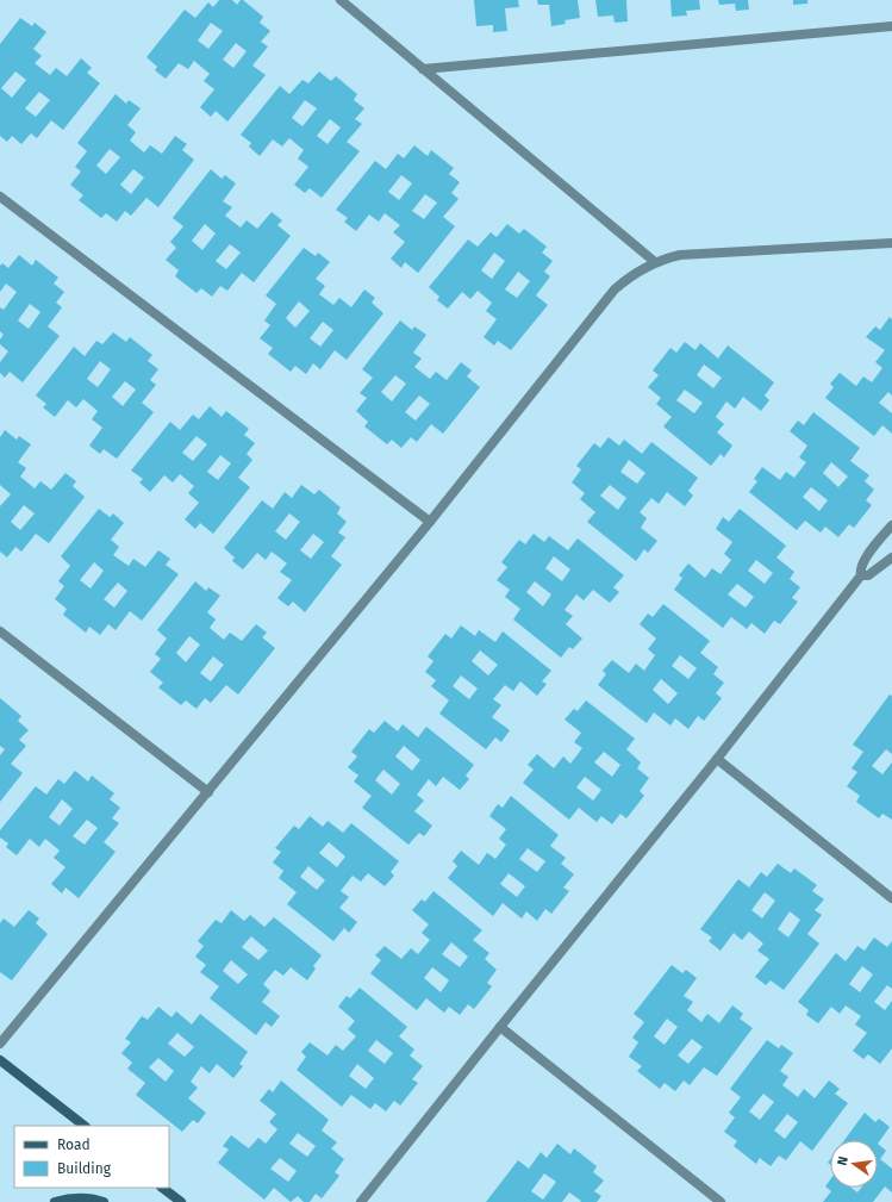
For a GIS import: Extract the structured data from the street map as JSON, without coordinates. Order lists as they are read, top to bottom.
{
  "legend": ["Road", "Building"],
  "north": "left"
}
